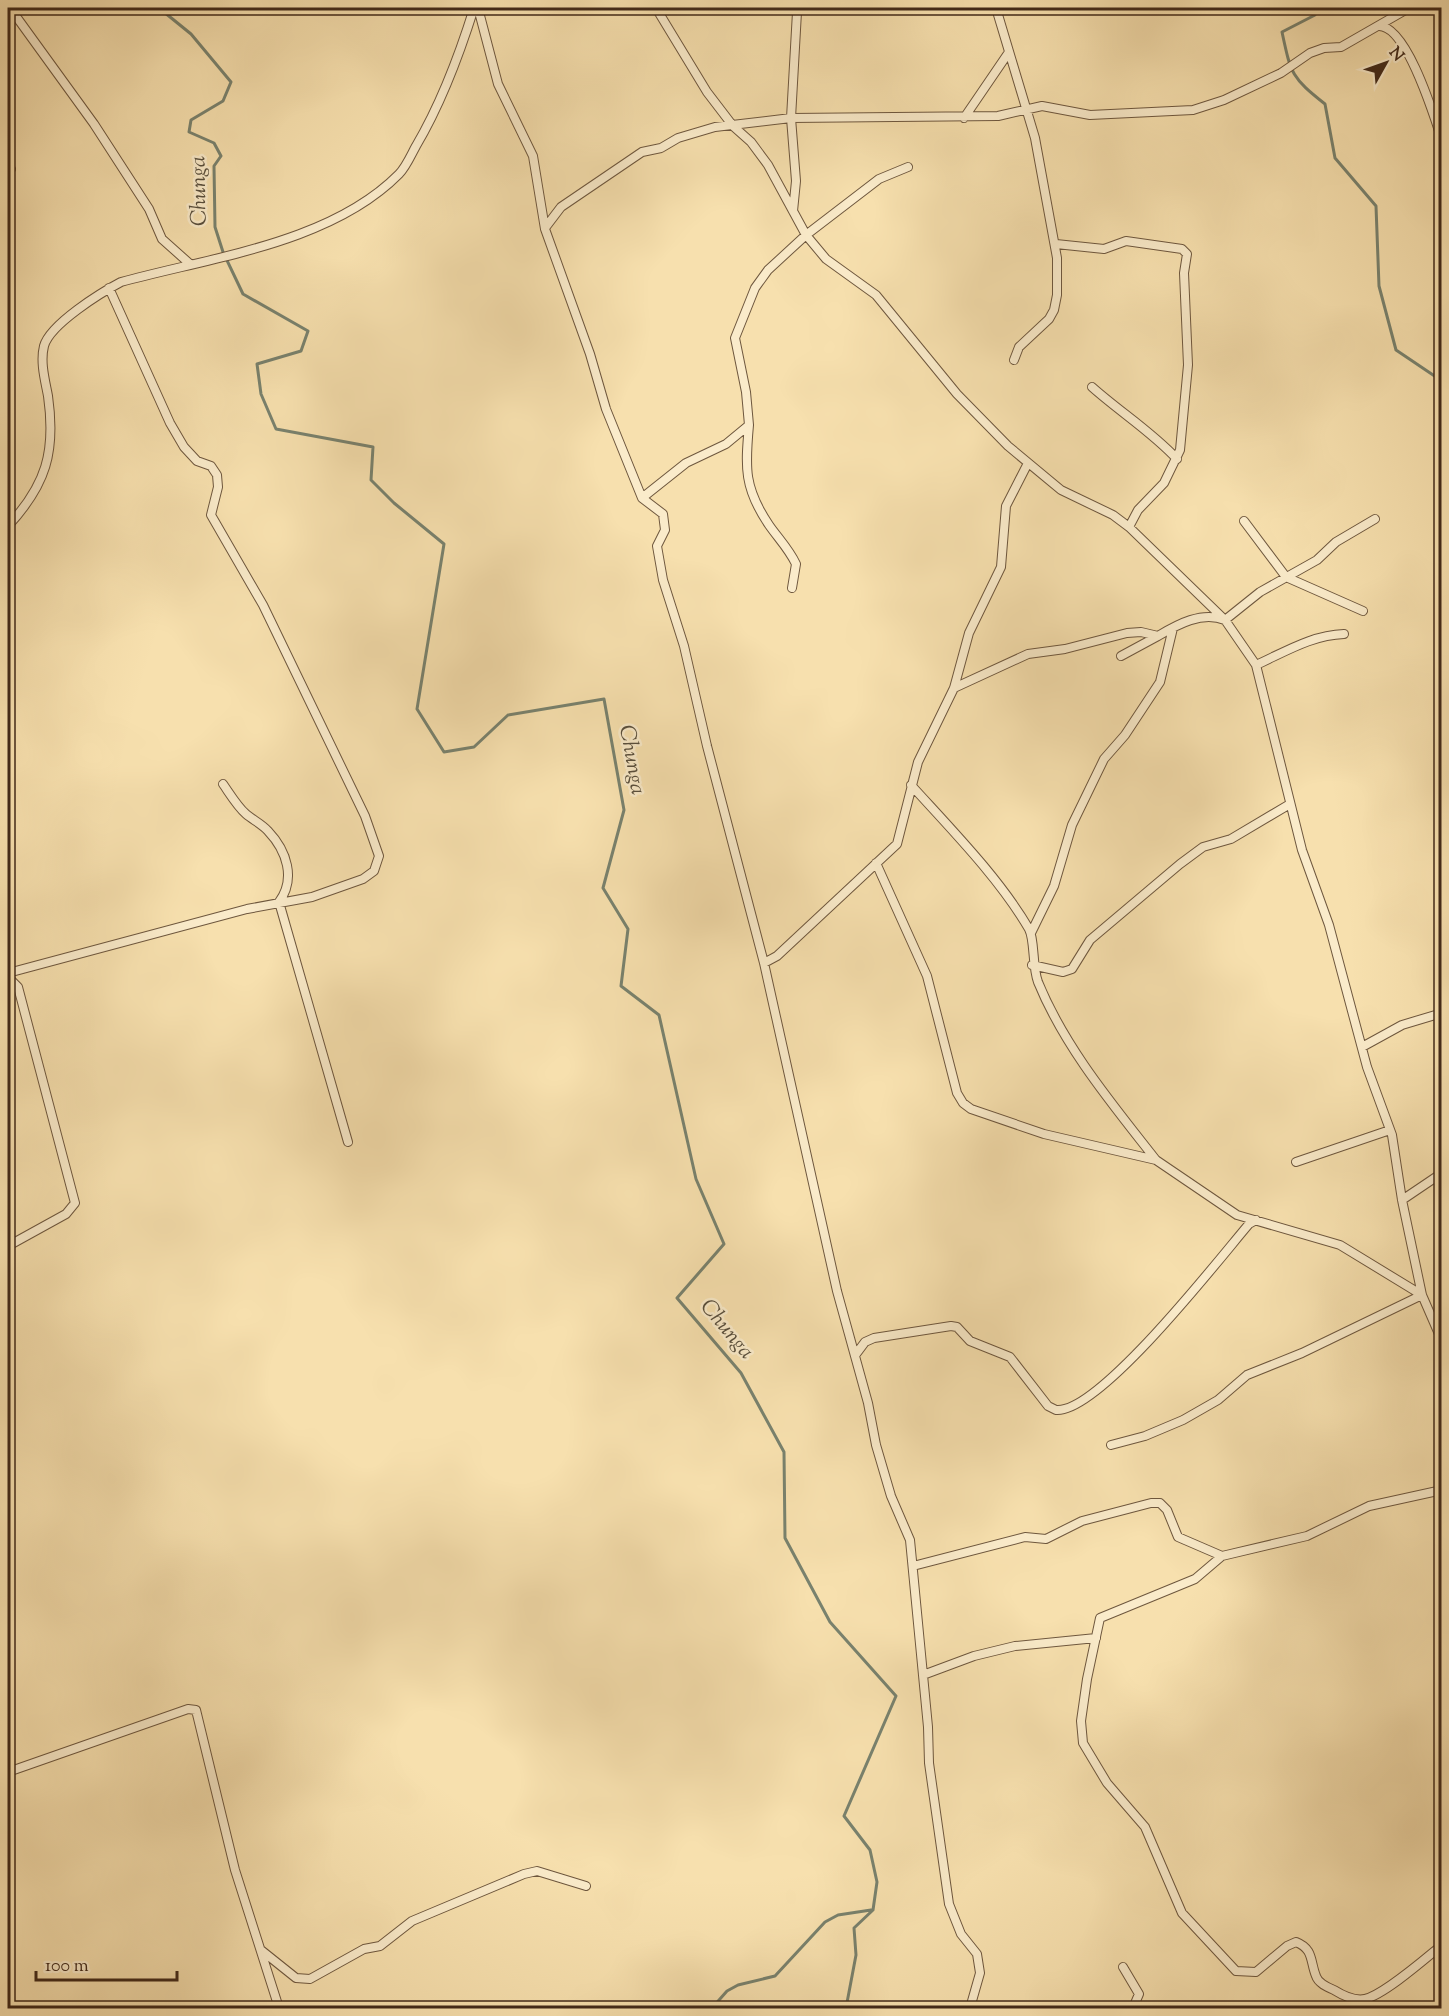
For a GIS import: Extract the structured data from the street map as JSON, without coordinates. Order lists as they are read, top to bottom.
{
  "water": ["Chunga"],
  "scale_bar": "100 m",
  "north": "top right"
}
